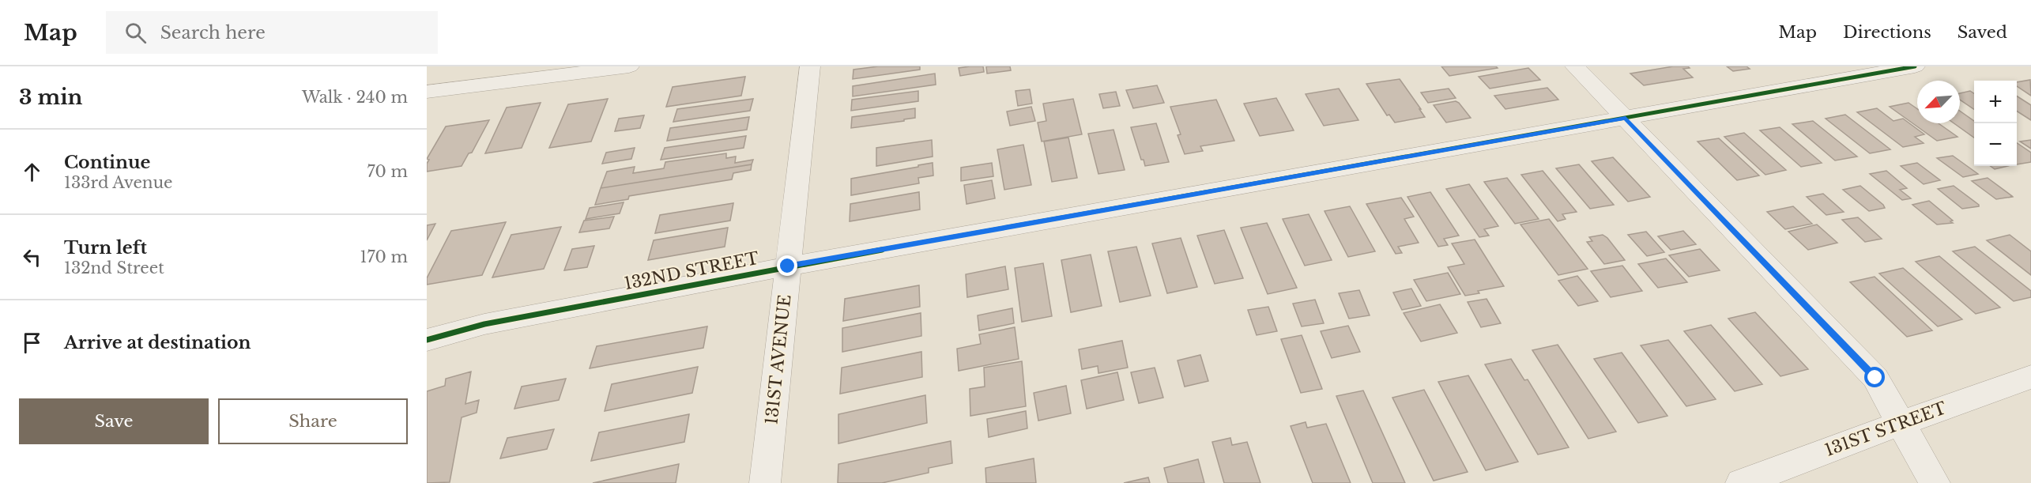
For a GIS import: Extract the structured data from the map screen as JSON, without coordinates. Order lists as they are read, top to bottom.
{
  "streets": {
    "street": ["132ND STREET", "131ST AVENUE", "131ST STREET"]
  },
  "crossings": [
    ["132ND STREET", "131ST AVENUE"]
  ],
  "north": "bottom left",
  "page": {
    "header": "Map",
    "search": "Search here",
    "nav": ["Map", "Directions", "Saved"],
    "heading": ["3 min", "Walk · 240 m"],
    "map_buttons": ["+", "−"],
    "list": [
      ["Continue", "133rd Avenue", "70 m"],
      ["Turn left", "132nd Street", "170 m"],
      "Arrive at destination"
    ],
    "buttons": ["Save", "Share"]
  }
}
